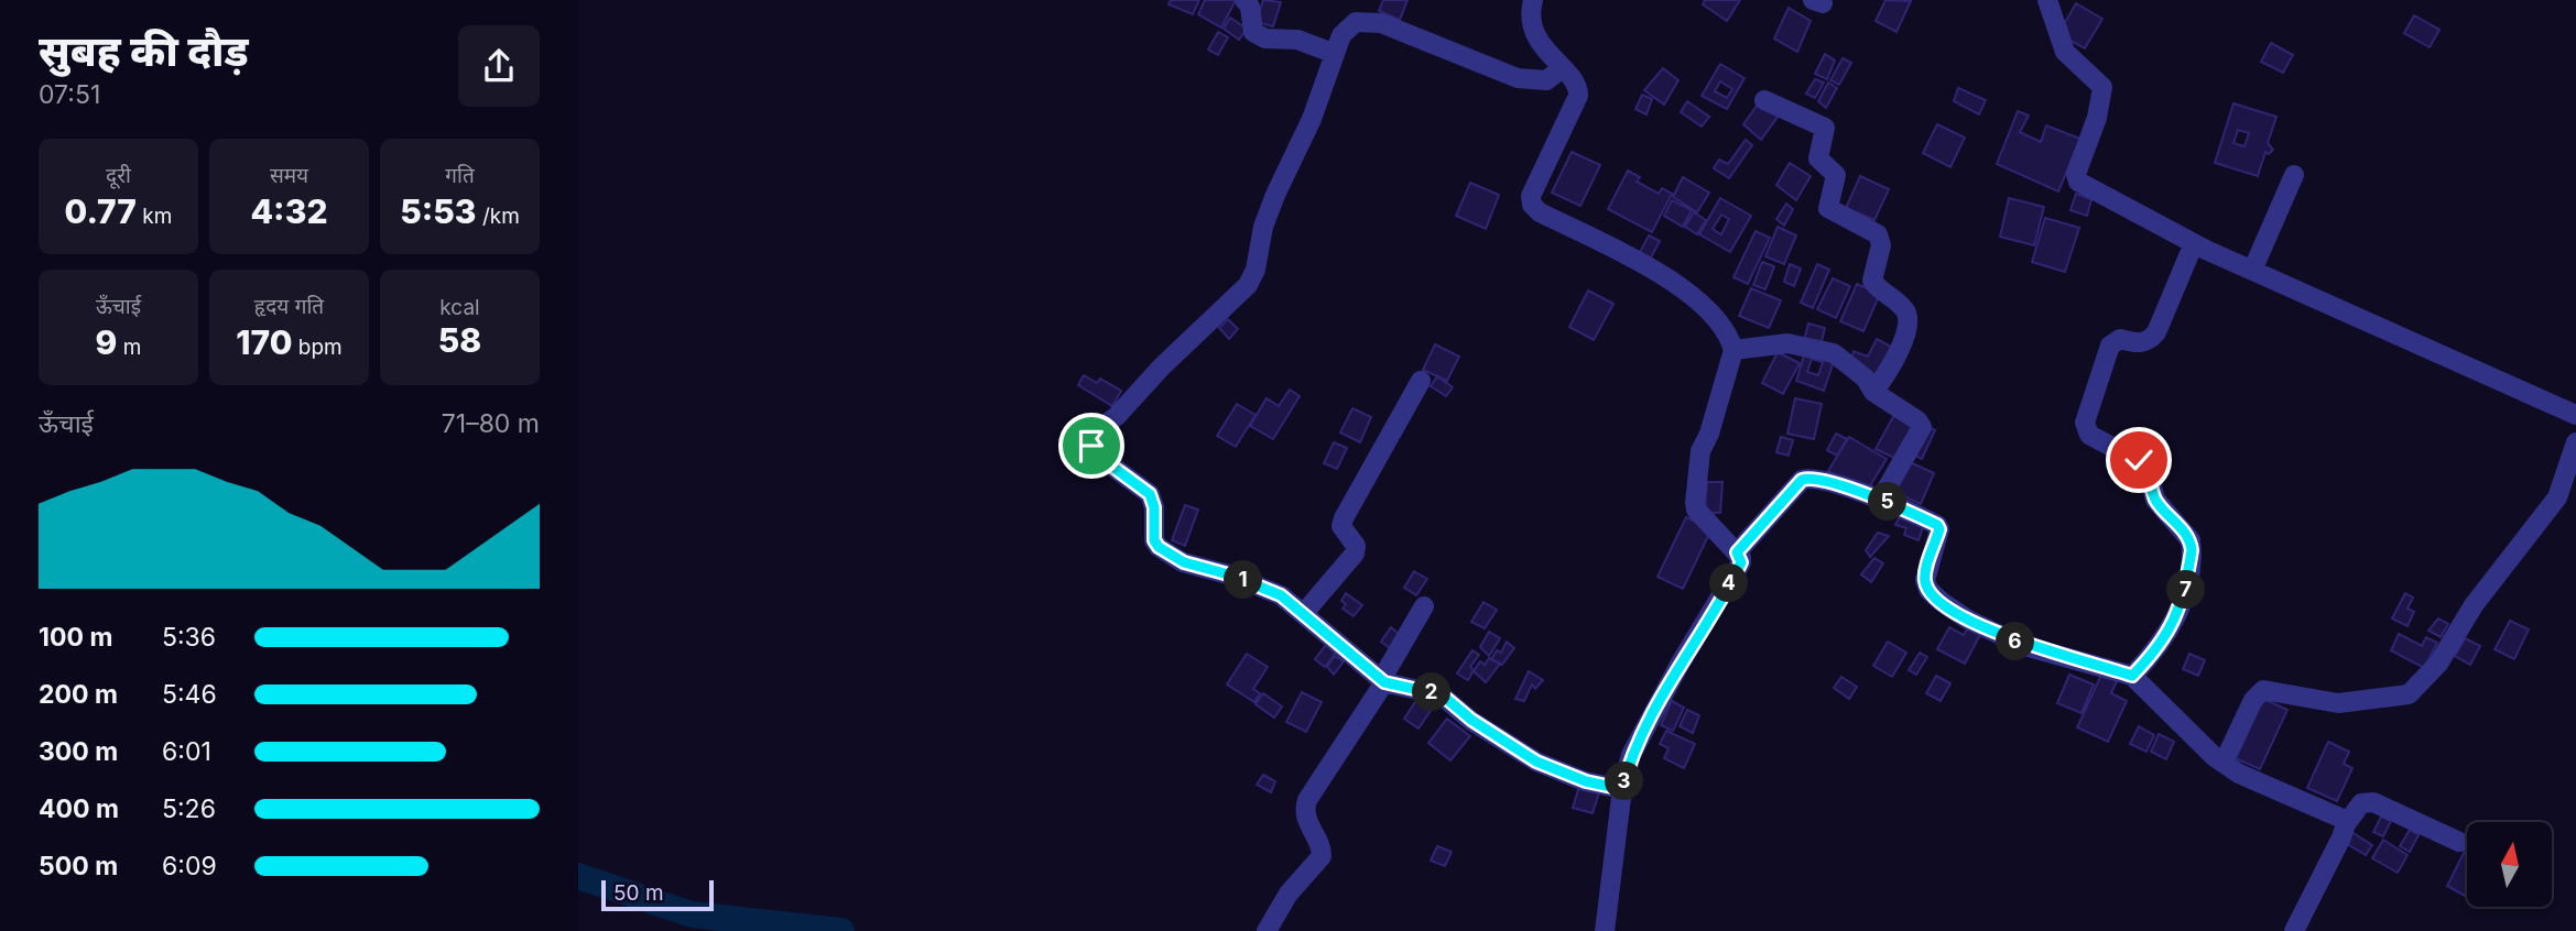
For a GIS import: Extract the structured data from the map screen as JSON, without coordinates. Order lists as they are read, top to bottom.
{
  "scale_bar": "50 m",
  "north": "top",
  "page": {
    "heading": ["सुबह की दौड़", "07:51"],
    "stats": [
      ["दूरी", "0.77 km"],
      ["समय", "4:32"],
      ["गति", "5:53 /km"],
      ["ऊँचाई", "9 m"],
      ["हृदय गति", "170 bpm"],
      ["kcal", "58"]
    ],
    "chart": ["ऊँचाई", "71–80 m"],
    "pins": [
      "5",
      "1",
      "4",
      "7",
      "6",
      "2",
      "3"
    ],
    "list": [
      {
        "name": "100 m",
        "note": "5:36"
      },
      {
        "name": "200 m",
        "note": "5:46"
      },
      {
        "name": "300 m",
        "note": "6:01"
      },
      {
        "name": "400 m",
        "note": "5:26"
      },
      {
        "name": "500 m",
        "note": "6:09"
      }
    ],
    "scale": "50 m"
  }
}
